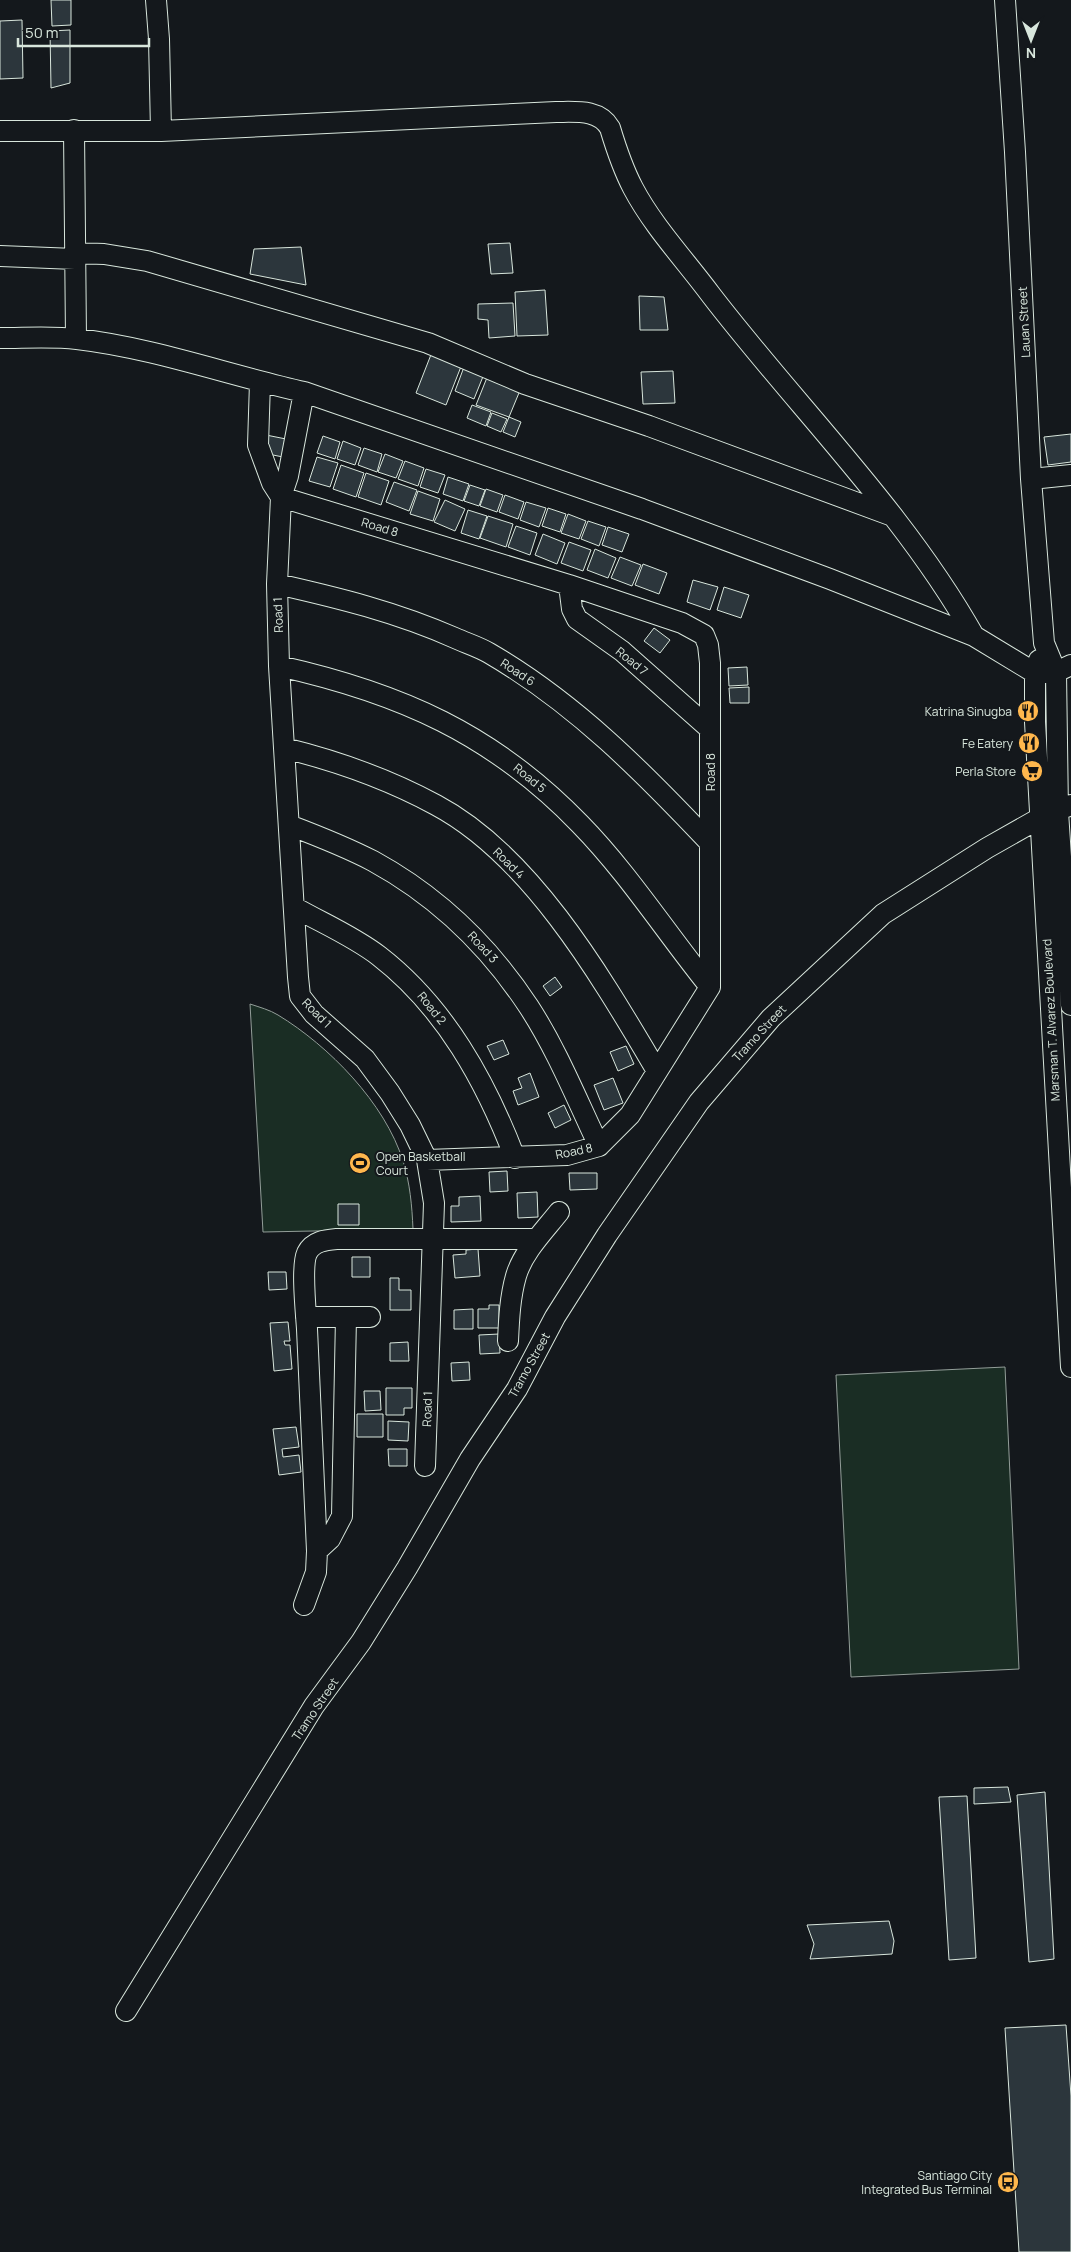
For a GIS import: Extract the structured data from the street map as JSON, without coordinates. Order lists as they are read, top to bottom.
{
  "streets": {
    "street": [
      "Lauan Street",
      "Road 8",
      "Road 1",
      "Road 7",
      "Road 6",
      "Road 5",
      "Road 4",
      "Road 3",
      "Road 2",
      "Marsman T. Alvarez Boulevard",
      "Tramo Street"
    ]
  },
  "crossings": [
    ["Lauan Street", "Marsman T. Alvarez Boulevard"],
    ["Road 8", "Road 1"],
    ["Road 8", "Road 7"],
    ["Road 8", "Road 6"],
    ["Road 8", "Road 5"],
    ["Road 8", "Road 4"],
    ["Road 8", "Road 3"],
    ["Road 8", "Road 2"],
    ["Road 1", "Road 6"],
    ["Road 1", "Road 5"],
    ["Road 1", "Road 4"],
    ["Road 1", "Road 3"],
    ["Road 1", "Road 2"],
    ["Marsman T. Alvarez Boulevard", "Tramo Street"]
  ],
  "places": {
    "restaurant": ["Katrina Sinugba", "Fe Eatery"],
    "supermarket": ["Perla Store"],
    "sports": ["Open Basketball Court"],
    "bus stop": ["Santiago City Integrated Bus Terminal"]
  },
  "scale_bar": "50 m",
  "north": "bottom"
}
